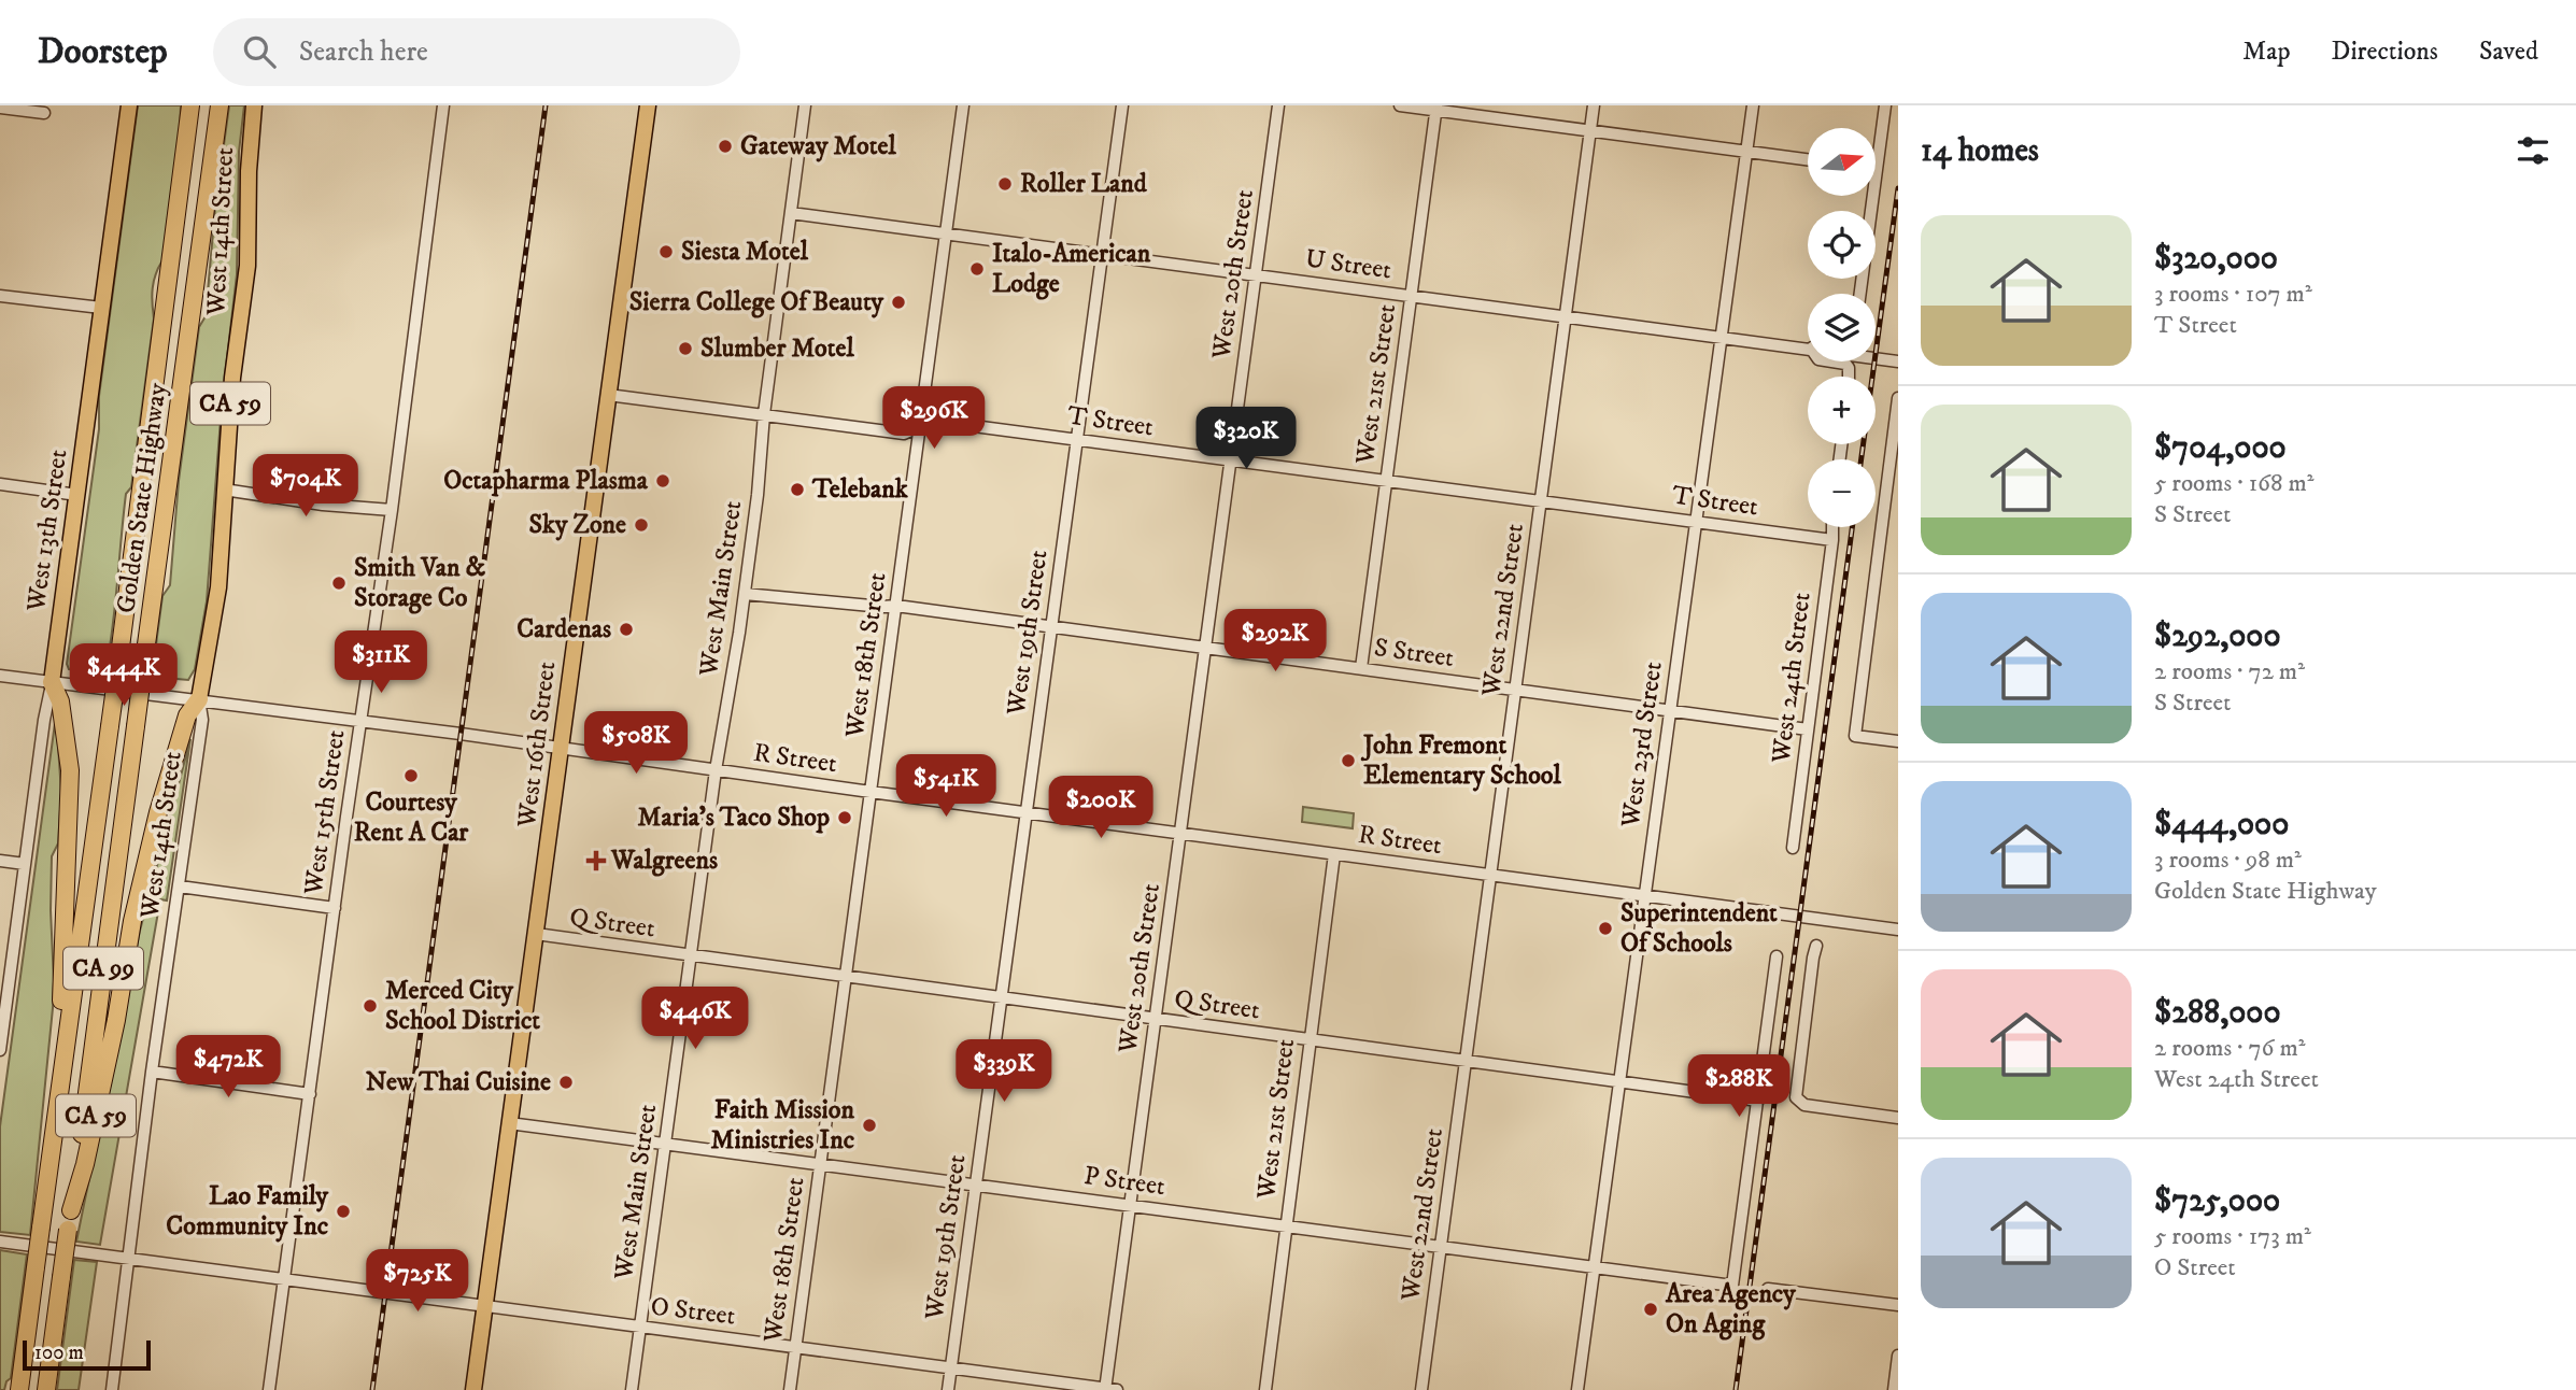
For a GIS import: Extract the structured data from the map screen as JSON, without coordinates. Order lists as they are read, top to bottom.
{
  "streets": {
    "highway": ["CA 59", "Golden State Highway", "CA 99"],
    "main road": ["West 14th Street", "West 13th Street", "West 16th Street"],
    "street": [
      "U Street",
      "West 20th Street",
      "West 21st Street",
      "T Street",
      "West Main Street",
      "West 22nd Street",
      "West 19th Street",
      "S Street",
      "West 18th Street",
      "West 24th Street",
      "West 23rd Street",
      "R Street",
      "West 15th Street",
      "Q Street",
      "P Street",
      "O Street"
    ]
  },
  "crossings": [
    ["West 14th Street", "CA 59"],
    ["West 14th Street", "R Street"],
    ["West 14th Street", "O Street"],
    ["U Street", "West 20th Street"],
    ["U Street", "West 21st Street"],
    ["U Street", "West Main Street"],
    ["U Street", "West 22nd Street"],
    ["U Street", "West 19th Street"],
    ["U Street", "West 18th Street"],
    ["U Street", "West 23rd Street"],
    ["West 20th Street", "T Street"],
    ["West 20th Street", "S Street"],
    ["West 20th Street", "R Street"],
    ["West 20th Street", "Q Street"],
    ["West 20th Street", "P Street"],
    ["West 20th Street", "O Street"],
    ["West 21st Street", "T Street"],
    ["West 21st Street", "S Street"],
    ["West 21st Street", "R Street"],
    ["West 21st Street", "Q Street"],
    ["West 21st Street", "P Street"],
    ["CA 59", "Golden State Highway"],
    ["CA 59", "R Street"],
    ["T Street", "West Main Street"],
    ["T Street", "West 22nd Street"],
    ["T Street", "West 19th Street"],
    ["T Street", "West 18th Street"],
    ["T Street", "West 24th Street"],
    ["T Street", "West 16th Street"],
    ["T Street", "West 23rd Street"],
    ["West 13th Street", "R Street"],
    ["West Main Street", "S Street"],
    ["West Main Street", "R Street"],
    ["West Main Street", "Q Street"],
    ["West Main Street", "P Street"],
    ["West Main Street", "O Street"],
    ["West 22nd Street", "S Street"],
    ["West 22nd Street", "R Street"],
    ["West 22nd Street", "Q Street"],
    ["West 22nd Street", "P Street"],
    ["West 19th Street", "S Street"],
    ["West 19th Street", "R Street"],
    ["West 19th Street", "Q Street"],
    ["West 19th Street", "P Street"],
    ["West 19th Street", "O Street"],
    ["S Street", "West 18th Street"],
    ["S Street", "West 24th Street"],
    ["S Street", "West 23rd Street"],
    ["West 18th Street", "R Street"],
    ["West 18th Street", "Q Street"],
    ["West 18th Street", "P Street"],
    ["West 18th Street", "O Street"],
    ["West 16th Street", "R Street"],
    ["West 16th Street", "Q Street"],
    ["West 16th Street", "P Street"],
    ["West 16th Street", "O Street"],
    ["West 23rd Street", "R Street"],
    ["West 23rd Street", "Q Street"],
    ["West 23rd Street", "P Street"],
    ["R Street", "West 15th Street"],
    ["West 15th Street", "O Street"],
    ["Q Street", "P Street"]
  ],
  "places": {
    "other": [
      "Gateway Motel",
      "Roller Land",
      "Siesta Motel",
      "Italo-American Lodge",
      "Sierra College Of Beauty",
      "Slumber Motel",
      "Octapharma Plasma",
      "Telebank",
      "Sky Zone",
      "Smith Van & Storage Co",
      "Cardenas",
      "John Fremont Elementary School",
      "Courtesy Rent A Car",
      "Maria's Taco Shop",
      "Superintendent Of Schools",
      "Merced City School District",
      "New Thai Cuisine",
      "Faith Mission Ministries Inc",
      "Lao Family Community Inc",
      "Area Agency On Aging"
    ],
    "health": ["Walgreens"]
  },
  "scale_bar": "100 m",
  "north": "right",
  "page": {
    "header": "Doorstep",
    "search": "Search here",
    "nav": ["Map", "Directions", "Saved"],
    "heading": "14 homes",
    "map_buttons": ["+", "−"],
    "list": [
      {
        "name": "$320,000",
        "note": "3 rooms · 107 m² · T Street"
      },
      {
        "name": "$704,000",
        "note": "5 rooms · 168 m² · S Street"
      },
      {
        "name": "$292,000",
        "note": "2 rooms · 72 m² · S Street"
      },
      {
        "name": "$444,000",
        "note": "3 rooms · 98 m² · Golden State Highway"
      },
      {
        "name": "$288,000",
        "note": "2 rooms · 76 m² · West 24th Street"
      },
      {
        "name": "$725,000",
        "note": "5 rooms · 173 m² · O Street"
      }
    ],
    "price": [
      "$296K",
      "$320K",
      "$704K",
      "$292K",
      "$311K",
      "$444K",
      "$508K",
      "$541K",
      "$200K",
      "$446K",
      "$472K",
      "$339K",
      "$288K",
      "$725K"
    ],
    "scale": "100 m"
  }
}
